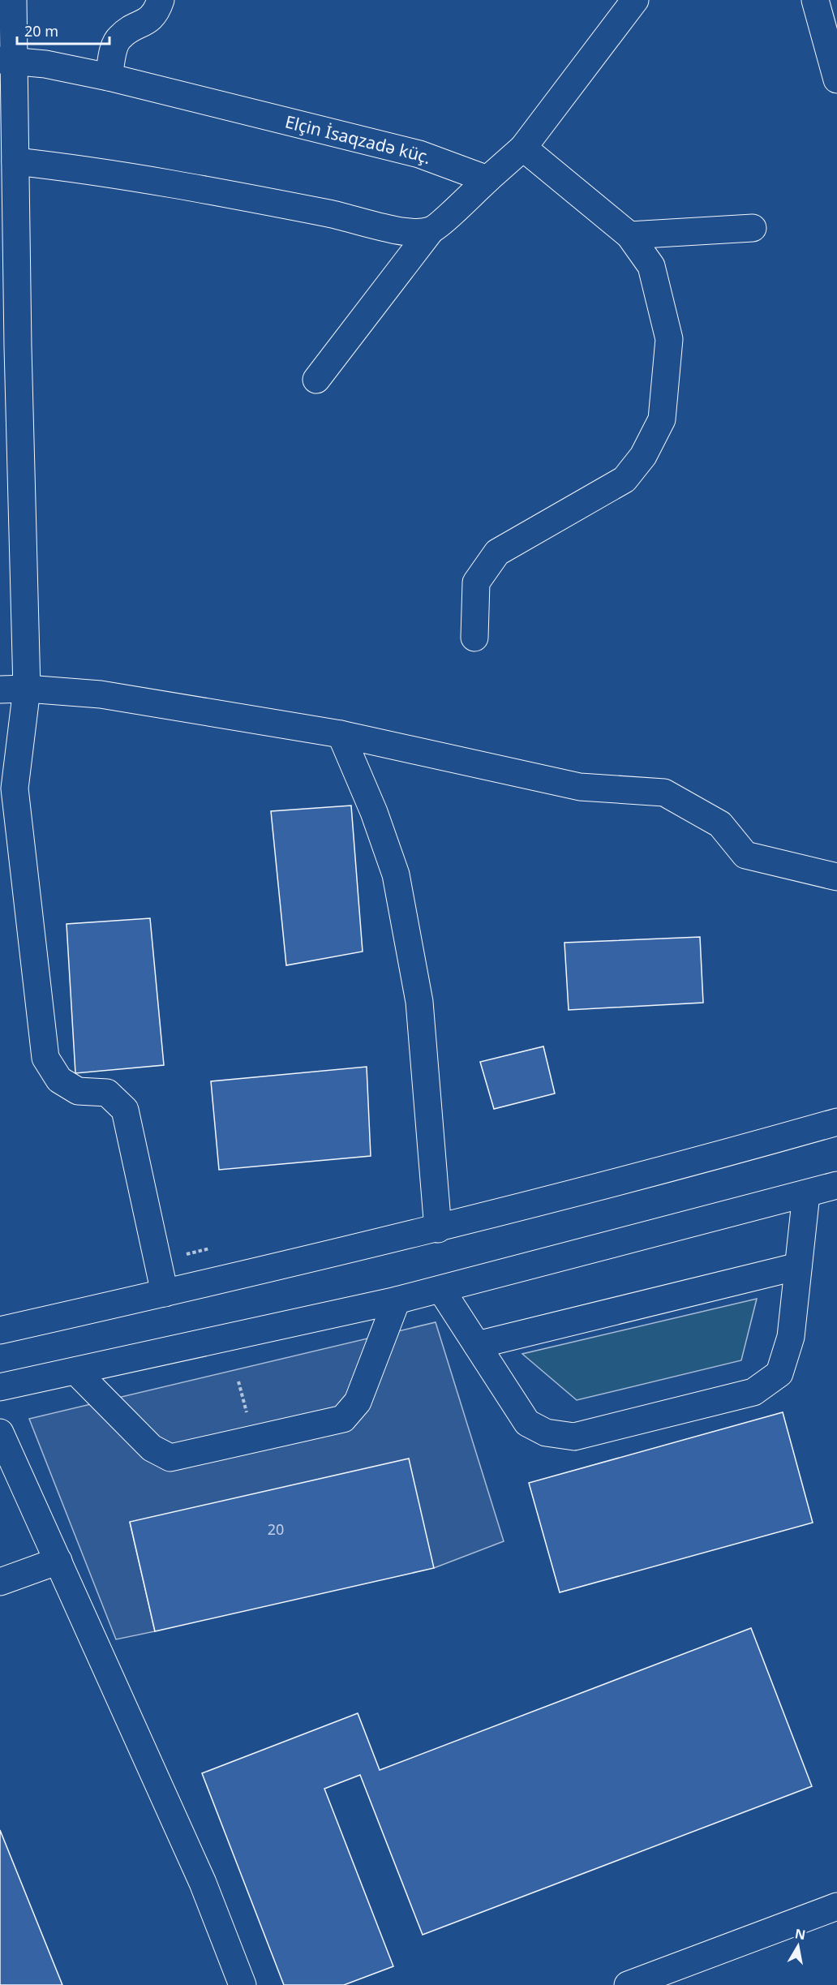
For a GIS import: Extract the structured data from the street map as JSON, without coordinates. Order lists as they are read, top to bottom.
{
  "streets": {
    "street": ["Elçin İsaqzadə küç."]
  },
  "house_numbers": ["20"],
  "scale_bar": "20 m",
  "north": "top"
}
